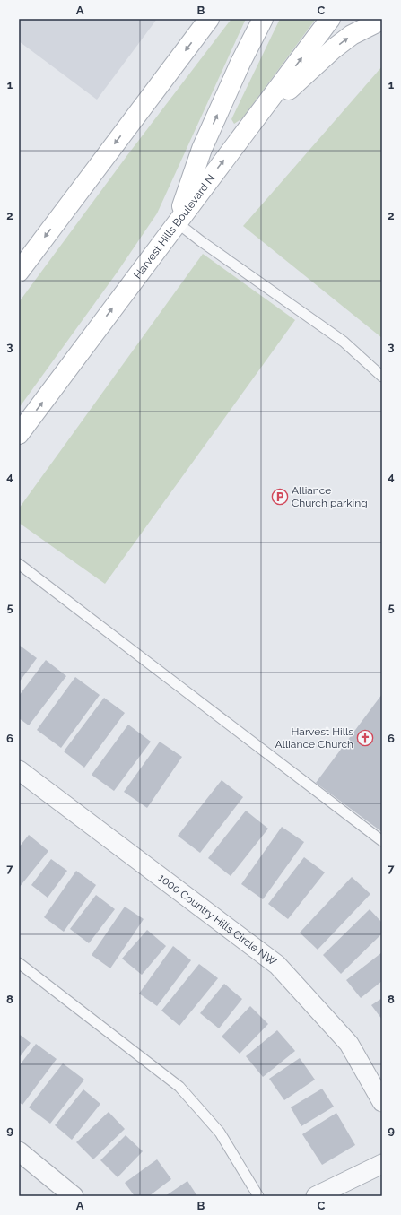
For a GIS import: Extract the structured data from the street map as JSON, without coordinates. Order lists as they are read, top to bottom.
{
  "streets": {
    "main road": ["Harvest Hills Boulevard N"],
    "street": ["1000 Country Hills Circle NW"]
  },
  "places": {
    "parking": ["Alliance Church parking"],
    "church": ["Harvest Hills Alliance Church"]
  },
  "grid": {
    "columns": ["A", "B", "C"],
    "rows": [
      "1",
      "2",
      "3",
      "4",
      "5",
      "6",
      "7",
      "8",
      "9"
    ]
  }
}
